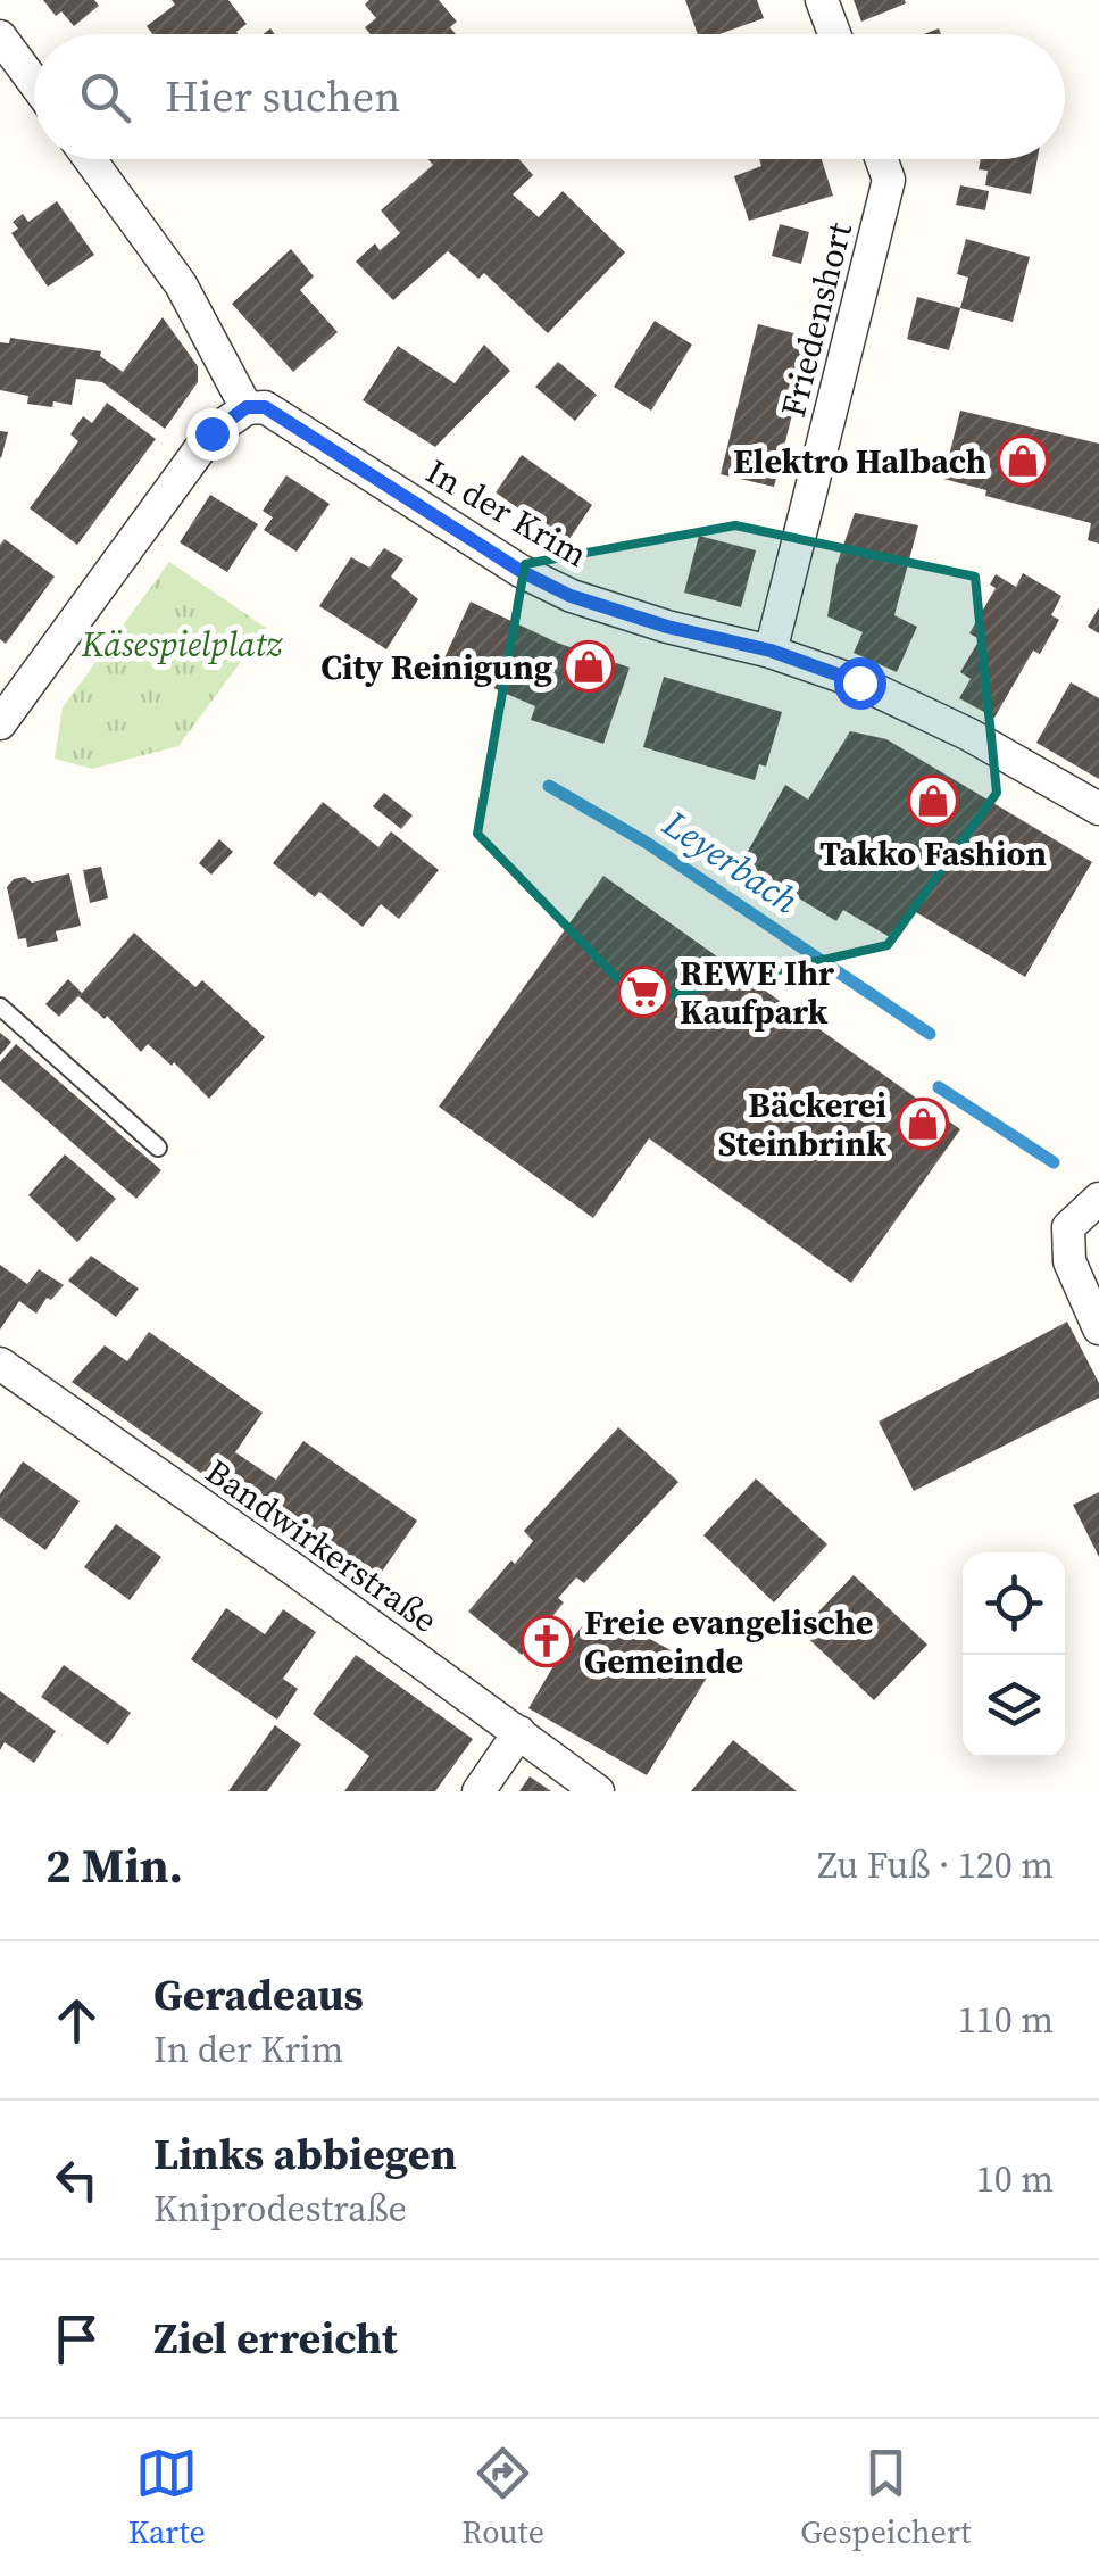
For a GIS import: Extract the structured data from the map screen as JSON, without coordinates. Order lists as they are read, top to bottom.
{
  "streets": {
    "street": ["Friedenshort", "In der Krim", "Bandwirkerstraße"]
  },
  "crossings": [
    ["Friedenshort", "In der Krim"]
  ],
  "water": ["Leyerbach"],
  "parks": ["Käsespielplatz"],
  "places": {
    "shop": [
      "Elektro Halbach",
      "City Reinigung",
      "Takko Fashion",
      "Bäckerei Steinbrink"
    ],
    "supermarket": ["REWE Ihr Kaufpark"],
    "church": ["Freie evangelische Gemeinde"]
  },
  "page": {
    "search": "Hier suchen",
    "heading": ["2 Min.", "Zu Fuß · 120 m"],
    "list": [
      ["Geradeaus", "In der Krim", "110 m"],
      ["Links abbiegen", "Kniprodestraße", "10 m"],
      "Ziel erreicht"
    ],
    "nav": ["Karte", "Route", "Gespeichert"]
  }
}
